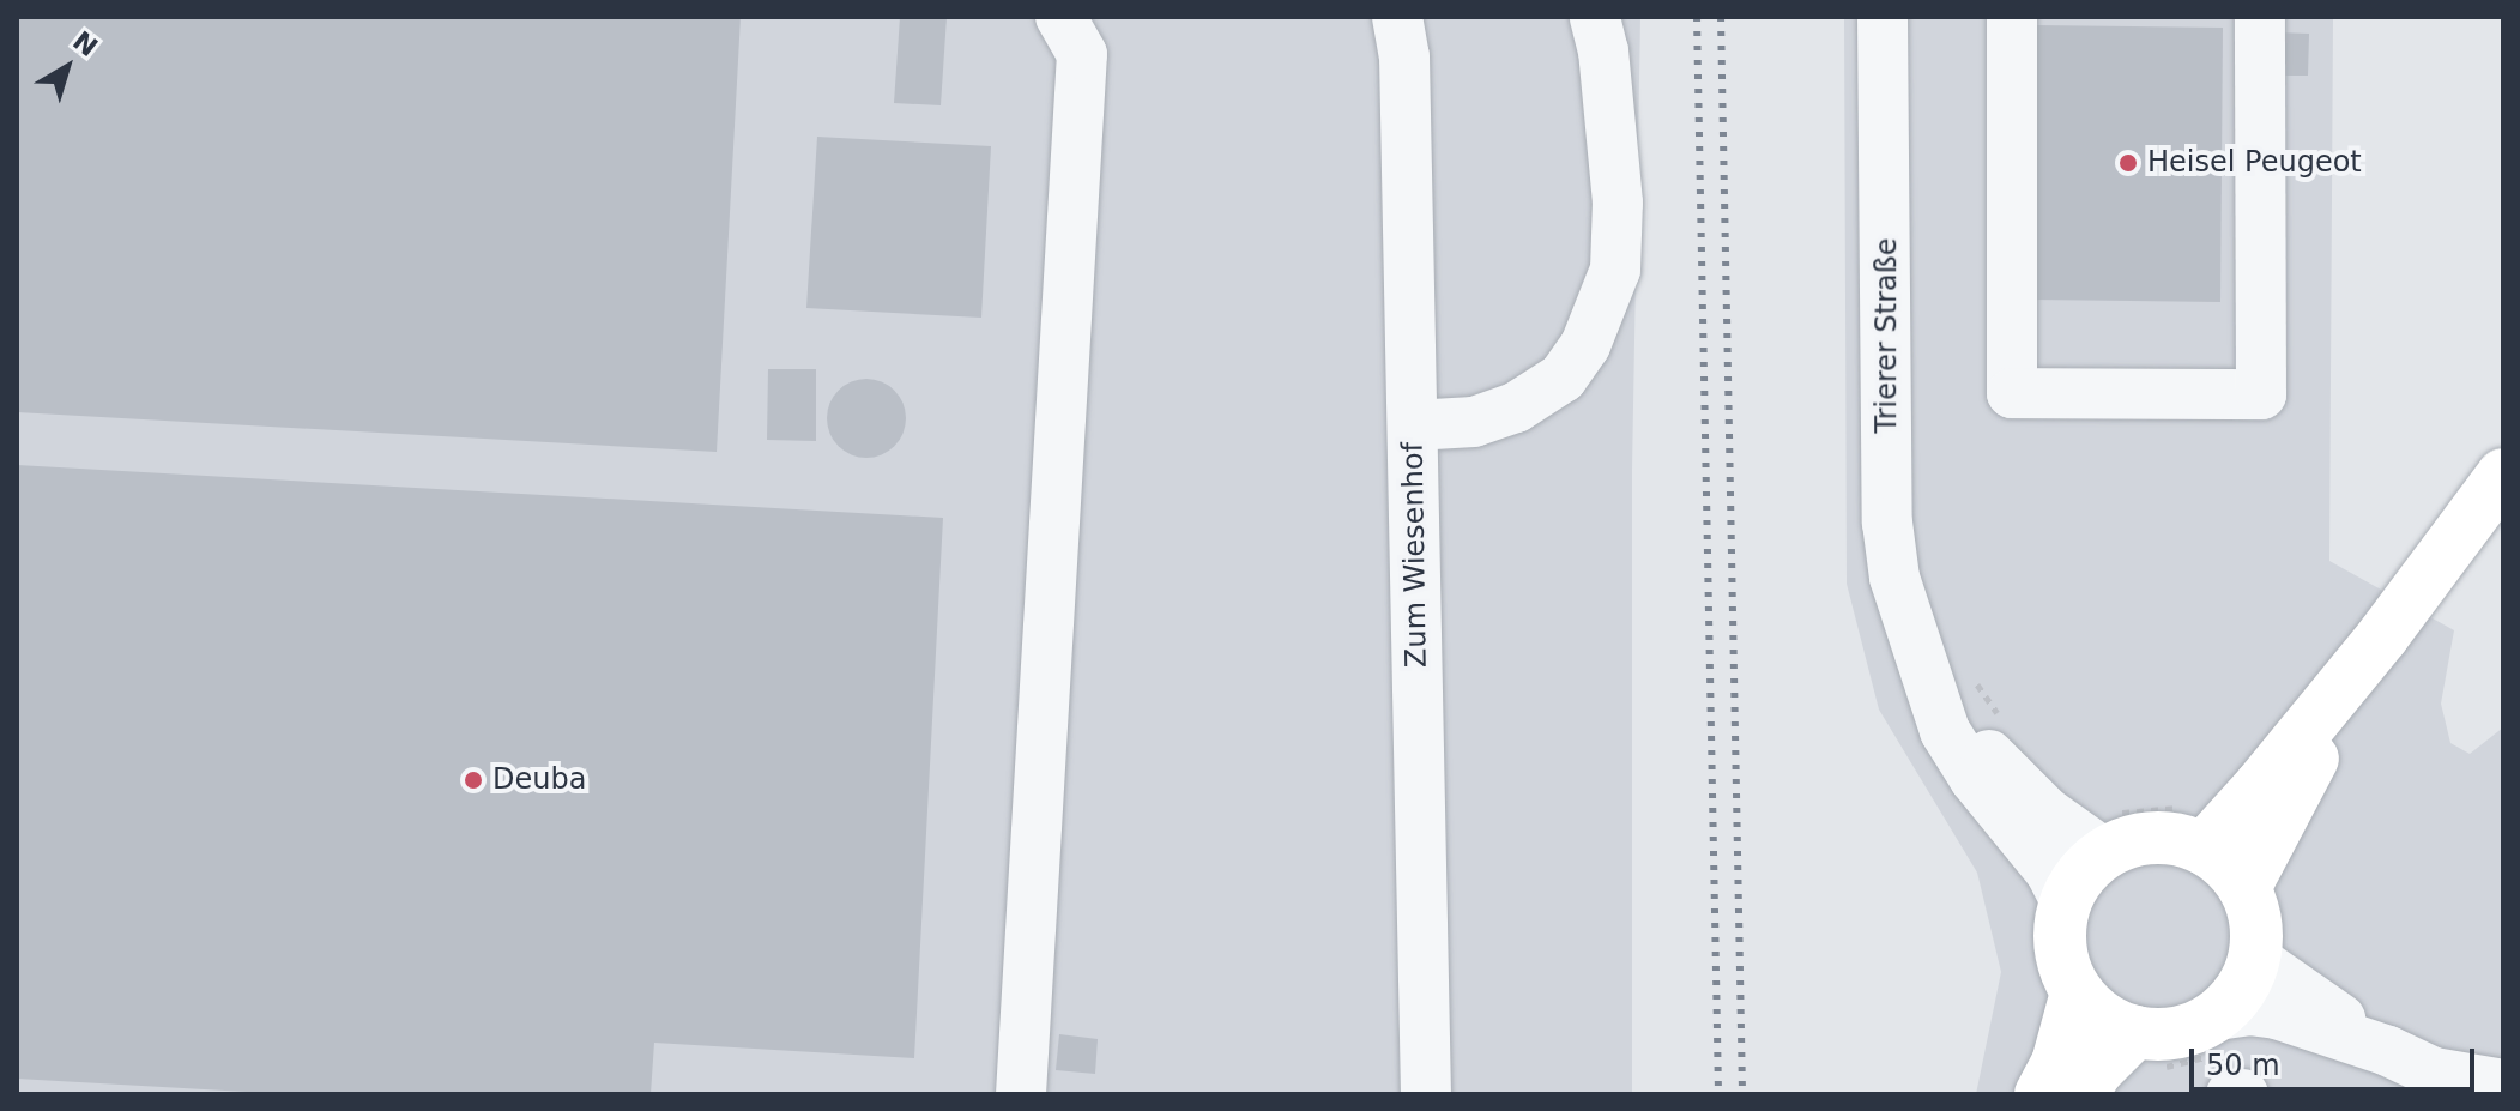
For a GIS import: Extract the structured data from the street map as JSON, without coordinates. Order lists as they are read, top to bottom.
{
  "streets": {
    "street": ["Trierer Straße", "Zum Wiesenhof"]
  },
  "places": ["Heisel Peugeot", "Deuba"],
  "scale_bar": "50 m",
  "north": "top right"
}
